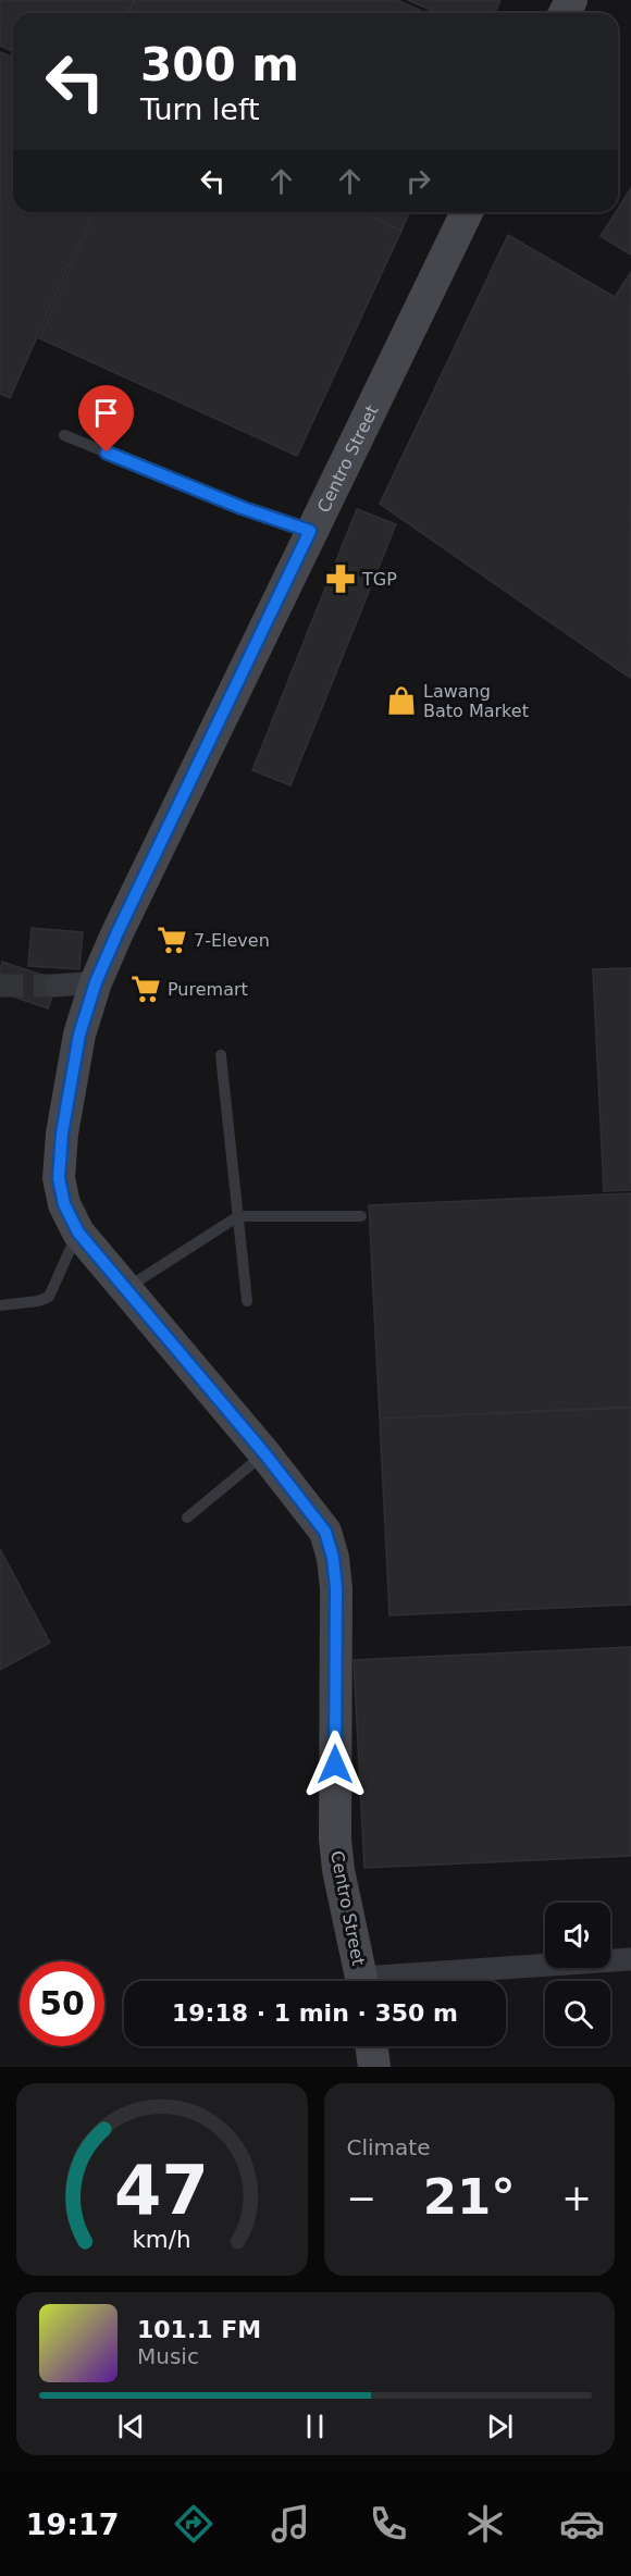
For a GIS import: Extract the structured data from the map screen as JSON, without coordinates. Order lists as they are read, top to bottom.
{
  "streets": {
    "main road": ["Centro Street"]
  },
  "places": {
    "pharmacy": ["TGP"],
    "shop": ["Lawang Bato Market"],
    "supermarket": ["7-Eleven", "Puremart"]
  },
  "page": {
    "turn": ["300 m", "Turn left"],
    "limit": "50",
    "trip": "19:18 · 1 min · 350 m",
    "tile": "Climate",
    "heat": ["−", "21°", "+"],
    "song": ["101.1 FM", "Music"],
    "tabs": "19:17",
    "gauge": ["47", "km/h"]
  }
}
